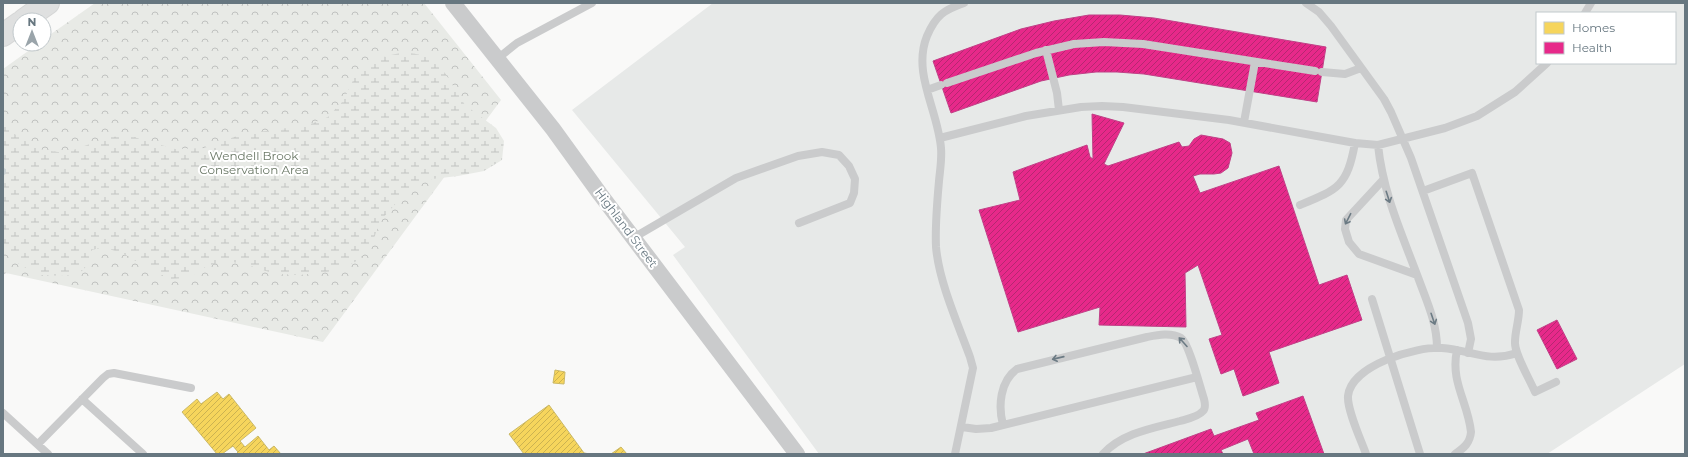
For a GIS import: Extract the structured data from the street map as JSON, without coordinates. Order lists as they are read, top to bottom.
{
  "streets": {
    "street": ["Highland Street"]
  },
  "parks": ["Wendell Brook Conservation Area"],
  "legend": ["Homes", "Health"],
  "north": "top"
}
